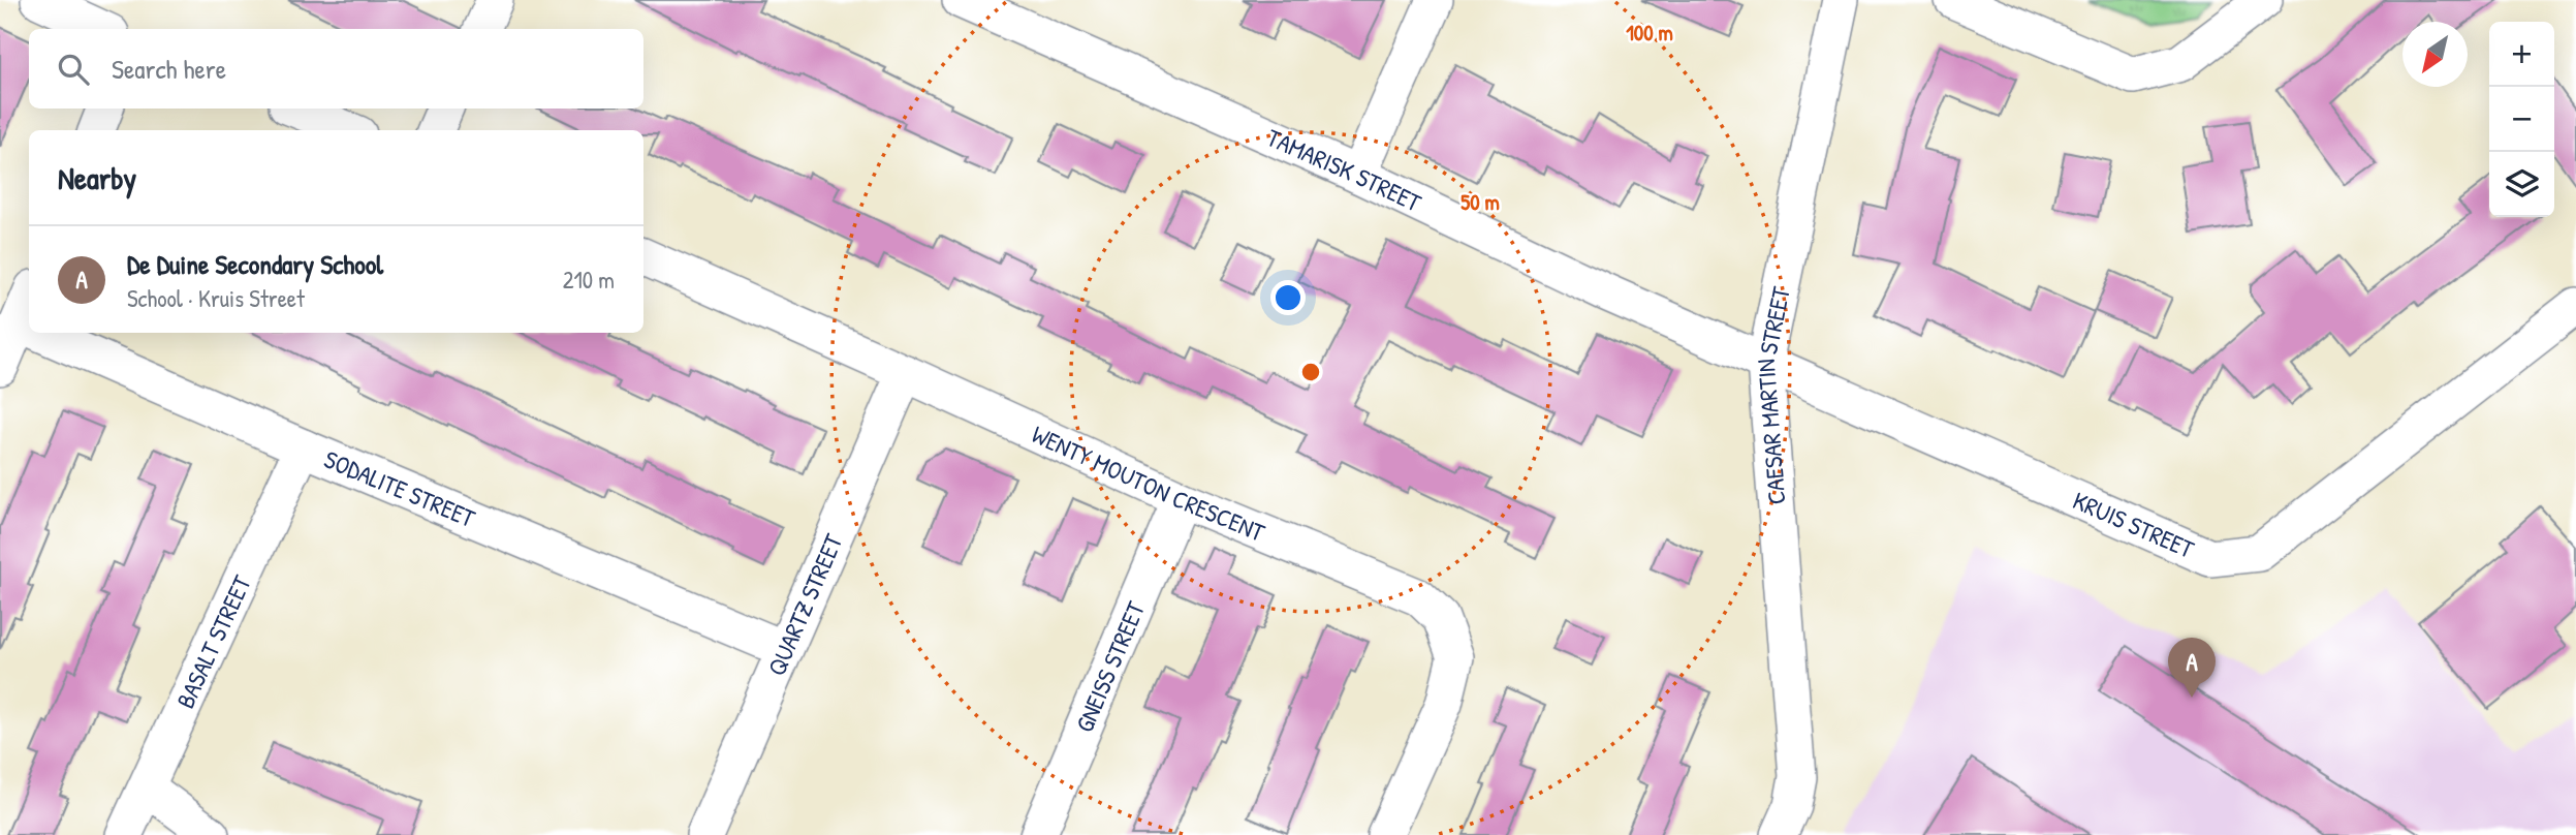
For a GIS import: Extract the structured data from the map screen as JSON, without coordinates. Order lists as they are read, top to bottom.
{
  "streets": {
    "street": [
      "TAMARISK STREET",
      "CAESAR MARTIN STREET",
      "WENTY MOUTON CRESCENT",
      "SODALITE STREET",
      "KRUIS STREET",
      "QUARTZ STREET",
      "BASALT STREET",
      "GNEISS STREET"
    ]
  },
  "crossings": [
    ["TAMARISK STREET", "CAESAR MARTIN STREET"],
    ["TAMARISK STREET", "KRUIS STREET"],
    ["CAESAR MARTIN STREET", "KRUIS STREET"],
    ["WENTY MOUTON CRESCENT", "QUARTZ STREET"],
    ["WENTY MOUTON CRESCENT", "GNEISS STREET"],
    ["SODALITE STREET", "QUARTZ STREET"],
    ["SODALITE STREET", "BASALT STREET"]
  ],
  "north": "bottom left",
  "page": {
    "map_buttons": ["+", "−"],
    "search": "Search here",
    "heading": "Nearby",
    "list": [
      {
        "mark": "A",
        "name": "De Duine Secondary School",
        "note": "School · Kruis Street",
        "value": "210 m"
      }
    ],
    "pins": "A"
  },
  "rings": ["100 m", "50 m"]
}
